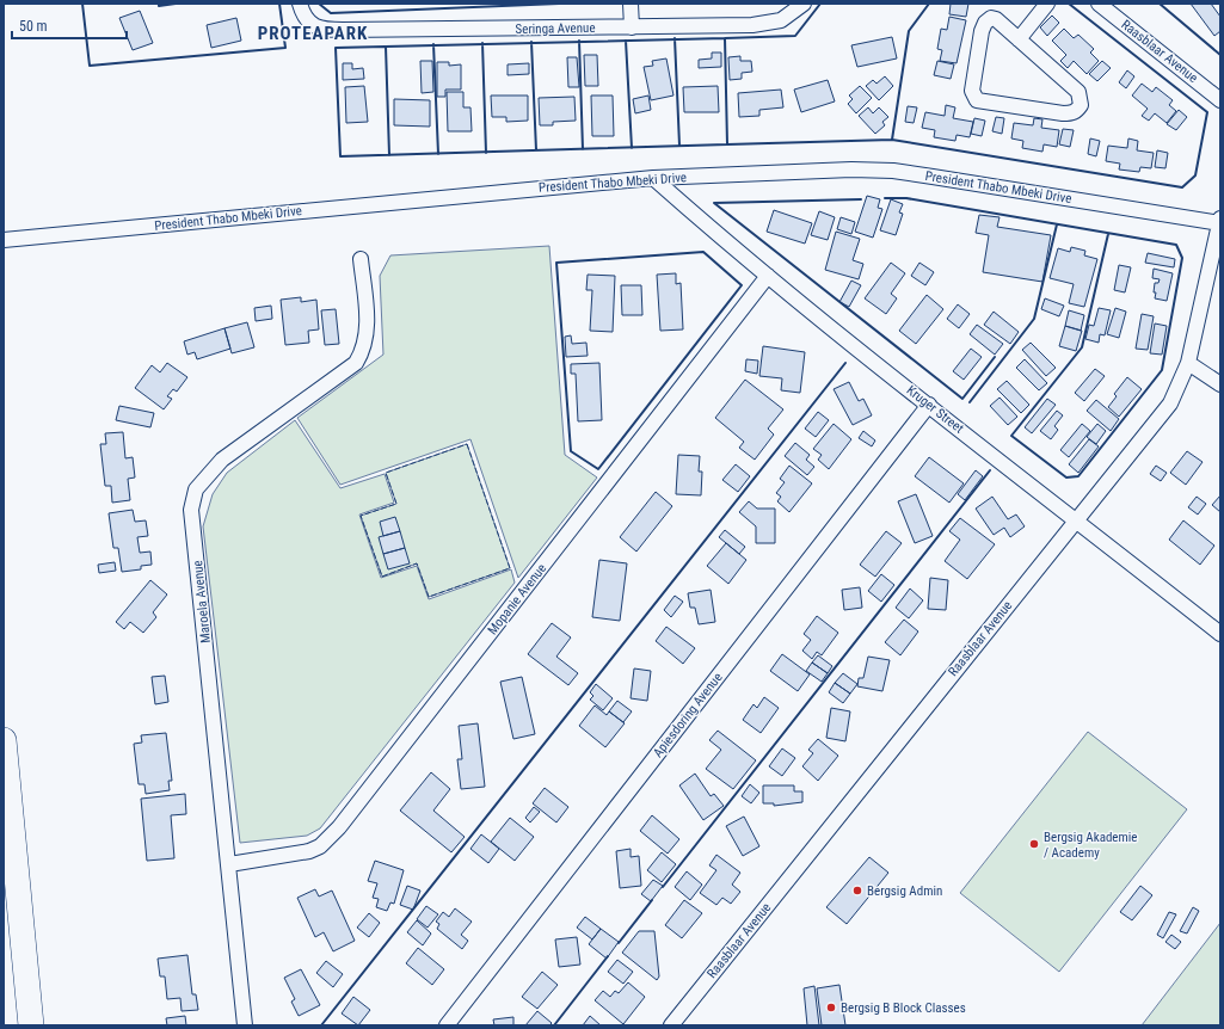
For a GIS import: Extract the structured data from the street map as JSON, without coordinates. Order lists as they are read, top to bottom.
{
  "streets": {
    "street": [
      "Seringa Avenue",
      "Raasblaar Avenue",
      "President Thabo Mbeki Drive",
      "Kruger Street",
      "Mopanie Avenue",
      "Maroela Avenue",
      "Apiesdoring Avenue"
    ]
  },
  "crossings": [
    ["Raasblaar Avenue", "President Thabo Mbeki Drive"],
    ["Raasblaar Avenue", "Kruger Street"],
    ["President Thabo Mbeki Drive", "Kruger Street"],
    ["Kruger Street", "Mopanie Avenue"],
    ["Kruger Street", "Apiesdoring Avenue"],
    ["Mopanie Avenue", "Maroela Avenue"]
  ],
  "districts": ["PROTEAPARK"],
  "places": ["Bergsig Akademie / Academy", "Bergsig Admin", "Bergsig B Block Classes"],
  "scale_bar": "50 m"
}
